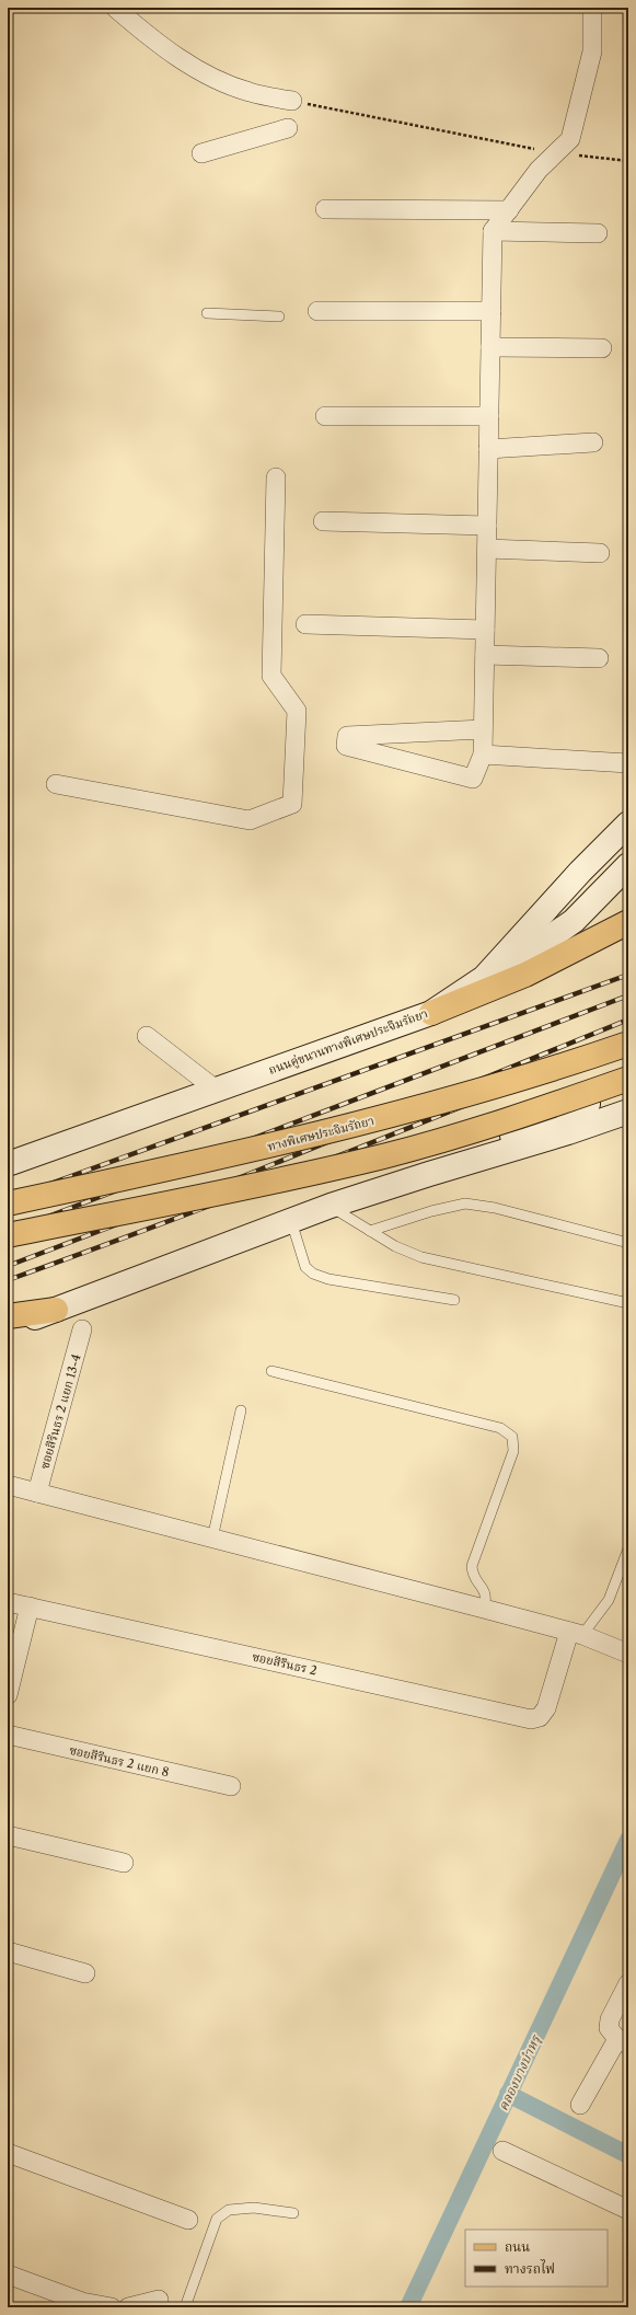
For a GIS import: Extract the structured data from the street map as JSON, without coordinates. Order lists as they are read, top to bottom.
{
  "streets": {
    "main road": ["ถนนคู่ขนานทางพิเศษประจิมรัถยา", "ทางพิเศษประจิมรัถยา"],
    "street": ["ซอยสิรินธร 2 แยก 13-4", "ซอยสิรินธร 2", "ซอยสิรินธร 2 แยก 8"]
  },
  "water": ["คลองบางบำหรุ"],
  "legend": ["ถนน", "ทางรถไฟ"]
}
